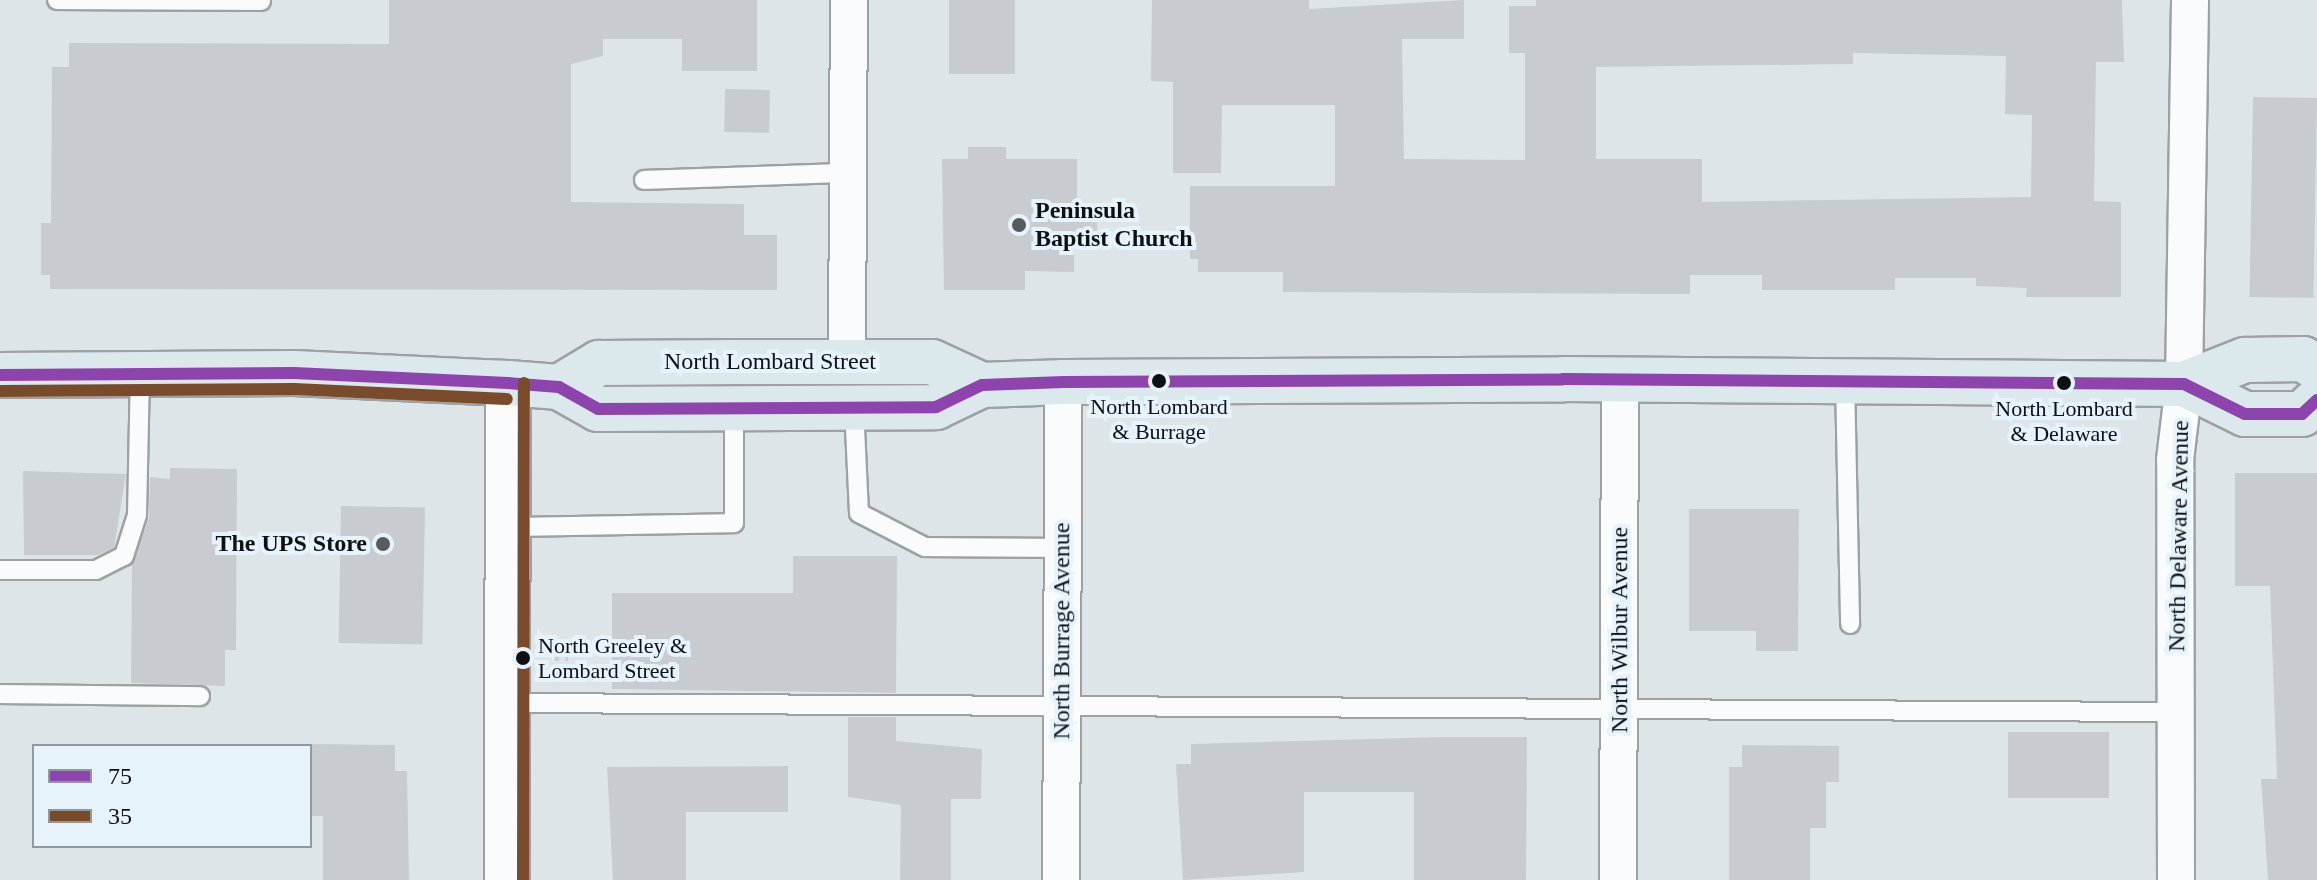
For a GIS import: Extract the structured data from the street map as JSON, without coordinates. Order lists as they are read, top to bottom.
{
  "streets": {
    "main road": ["North Lombard Street"],
    "street": ["North Delaware Avenue", "North Wilbur Avenue", "North Burrage Avenue"]
  },
  "crossings": [
    ["North Lombard Street", "North Delaware Avenue"],
    ["North Lombard Street", "North Wilbur Avenue"],
    ["North Lombard Street", "North Burrage Avenue"]
  ],
  "places": [
    "Peninsula Baptist Church",
    "North Lombard & Burrage",
    "North Lombard & Delaware",
    "The UPS Store",
    "North Greeley & Lombard Street"
  ],
  "lines": ["transit line 75", "transit line 35"],
  "legend": ["75", "35"]
}
